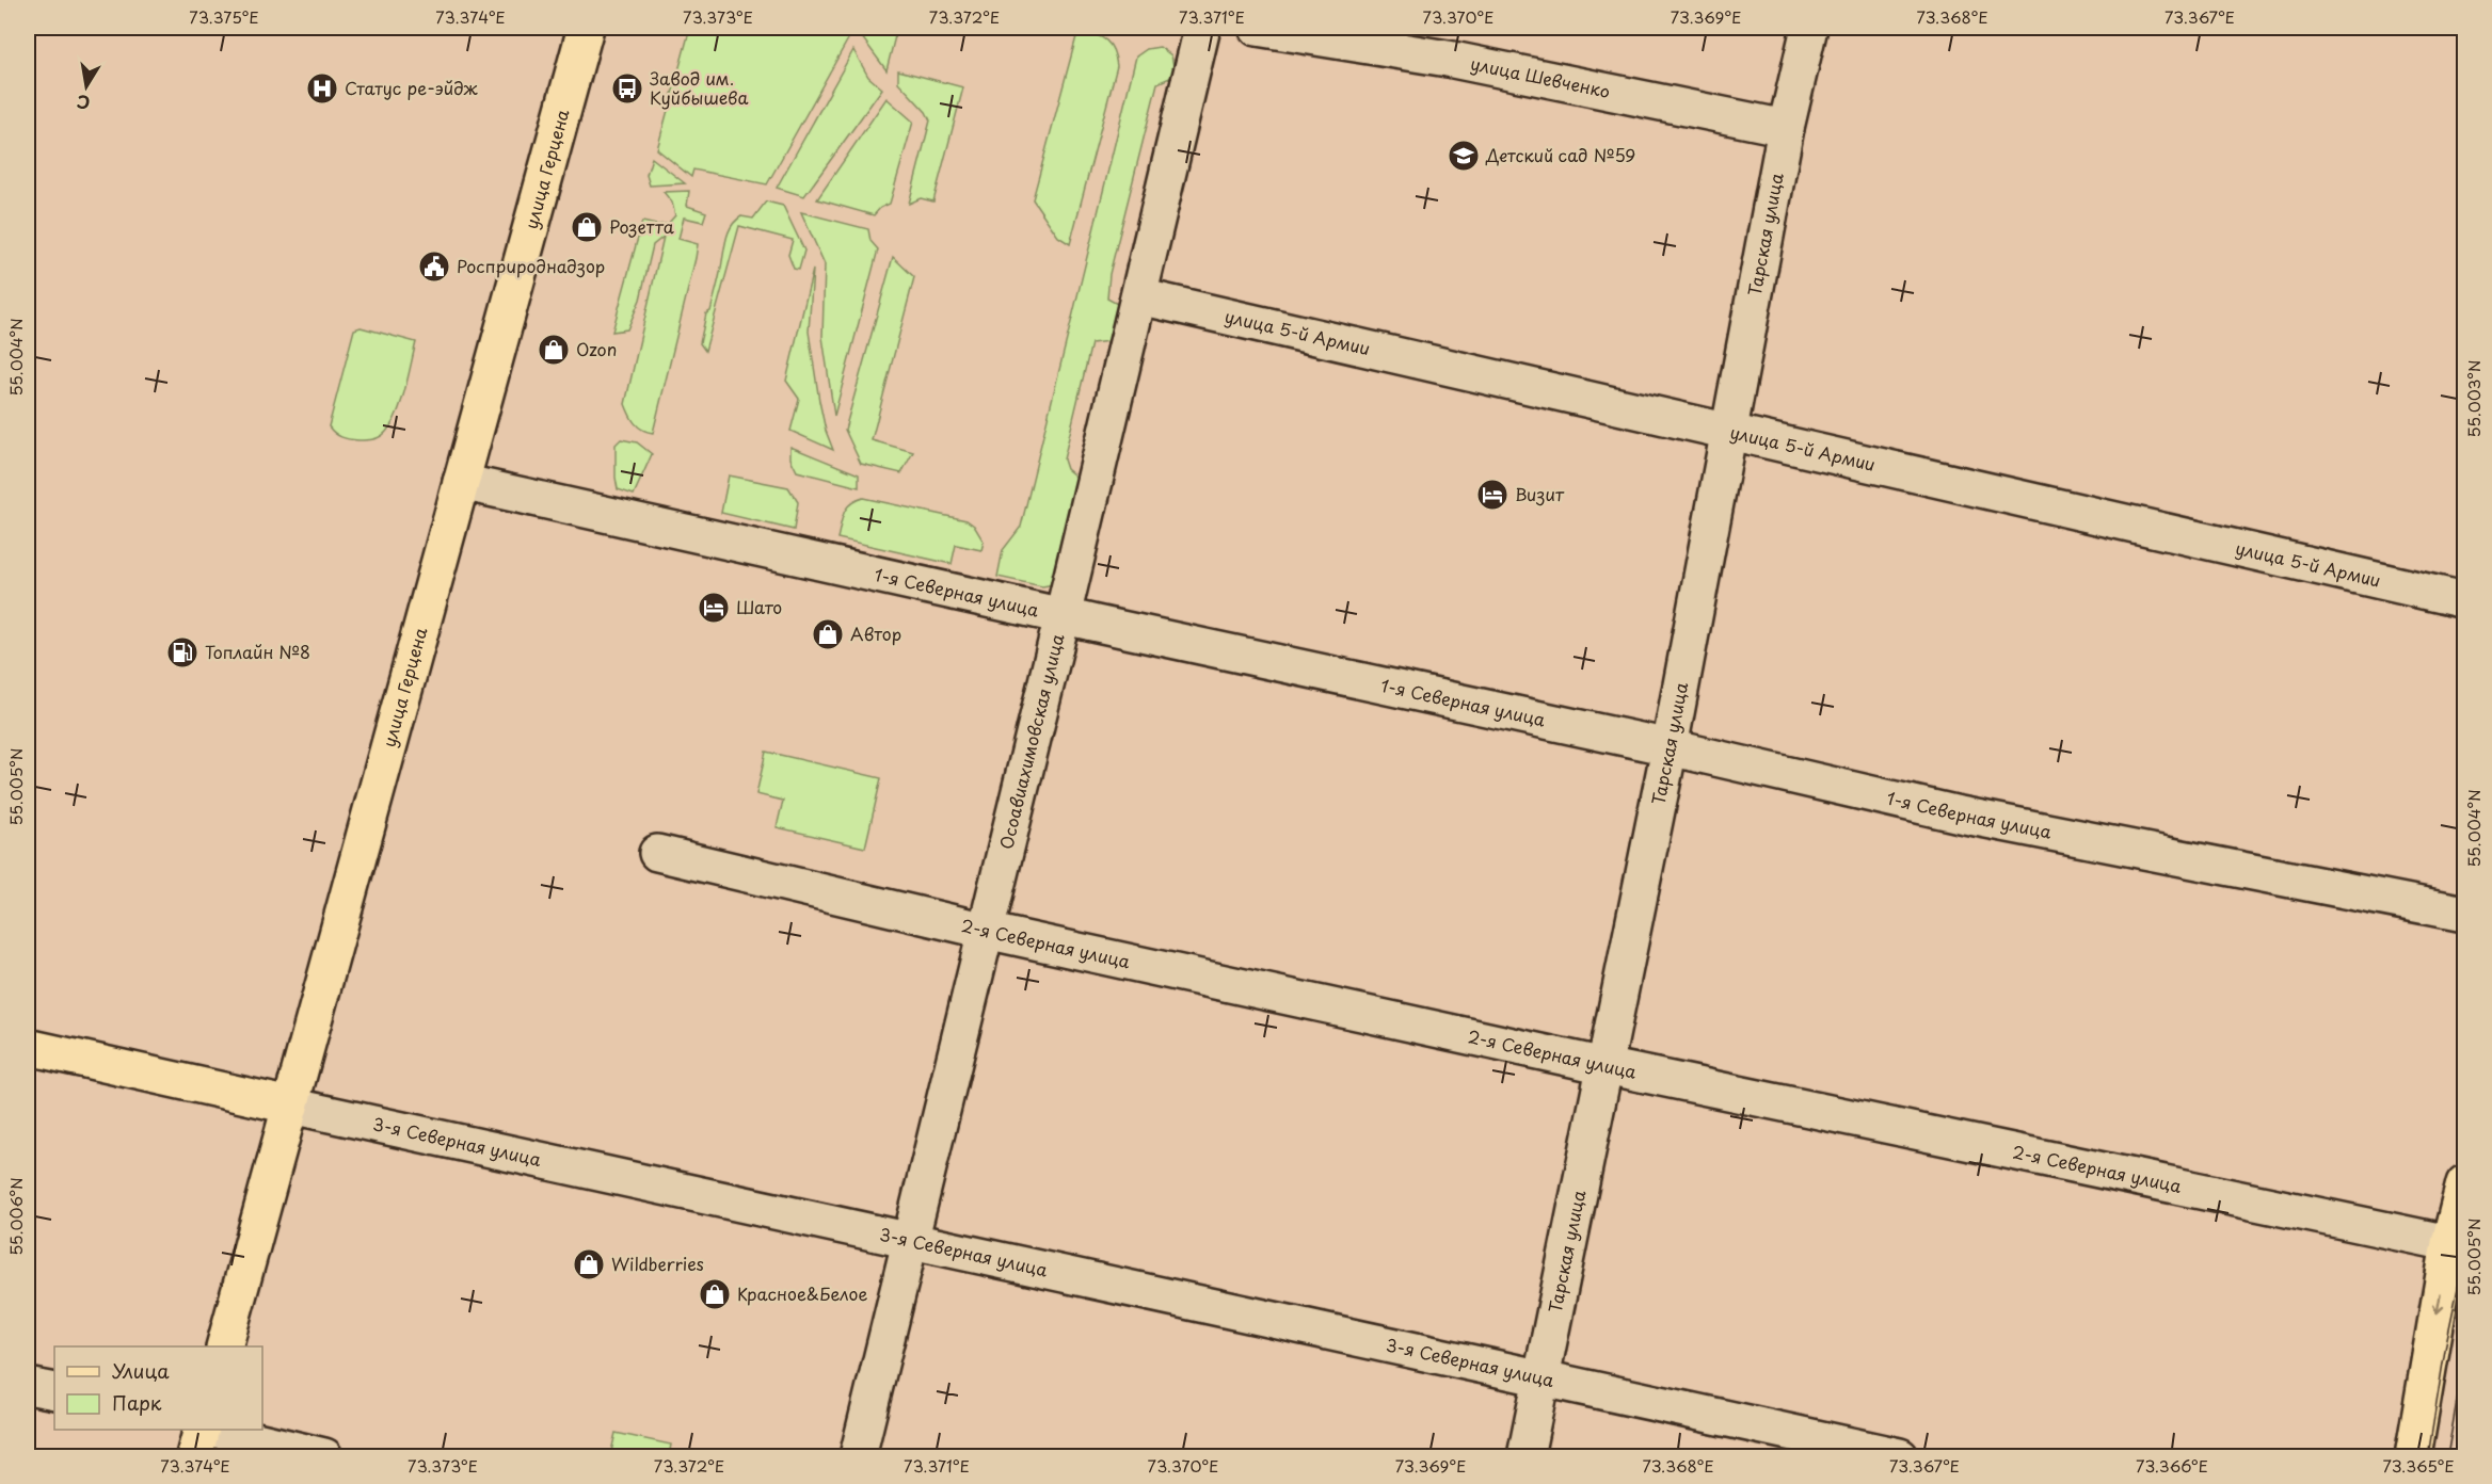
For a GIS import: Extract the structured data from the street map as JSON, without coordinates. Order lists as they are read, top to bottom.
{
  "streets": {
    "main road": ["улица Герцена", "3-я Северная улица"],
    "street": [
      "улица Шевченко",
      "Тарская улица",
      "улица 5-й Армии",
      "1-я Северная улица",
      "Осоавиахимовская улица",
      "2-я Северная улица"
    ]
  },
  "crossings": [
    ["улица Шевченко", "Тарская улица"],
    ["улица Герцена", "1-я Северная улица"],
    ["улица Герцена", "3-я Северная улица"],
    ["Тарская улица", "улица 5-й Армии"],
    ["Тарская улица", "1-я Северная улица"],
    ["Тарская улица", "2-я Северная улица"],
    ["Тарская улица", "3-я Северная улица"],
    ["улица 5-й Армии", "Осоавиахимовская улица"],
    ["1-я Северная улица", "Осоавиахимовская улица"],
    ["Осоавиахимовская улица", "2-я Северная улица"],
    ["Осоавиахимовская улица", "3-я Северная улица"]
  ],
  "places": {
    "hospital": ["Статус ре-эйдж"],
    "bus stop": ["Завод им. Куйбышева"],
    "school or university": ["Детский сад №59"],
    "shop": [
      "Розетта",
      "Ozon",
      "Автор",
      "Wildberries",
      "Красное&Белое"
    ],
    "public building": ["Росприроднадзор"],
    "hotel": ["Визит", "Шато"],
    "fuel station": ["Топлайн №8"]
  },
  "legend": ["Улица", "Парк"],
  "north": "bottom",
  "coordinates": [
    "73.375°E",
    "73.374°E",
    "73.373°E",
    "73.372°E",
    "73.371°E",
    "73.370°E",
    "73.369°E",
    "73.368°E",
    "73.367°E",
    "55.004°N",
    "55.003°N",
    "55.005°N",
    "55.006°N",
    "73.366°E",
    "73.365°E"
  ]
}
